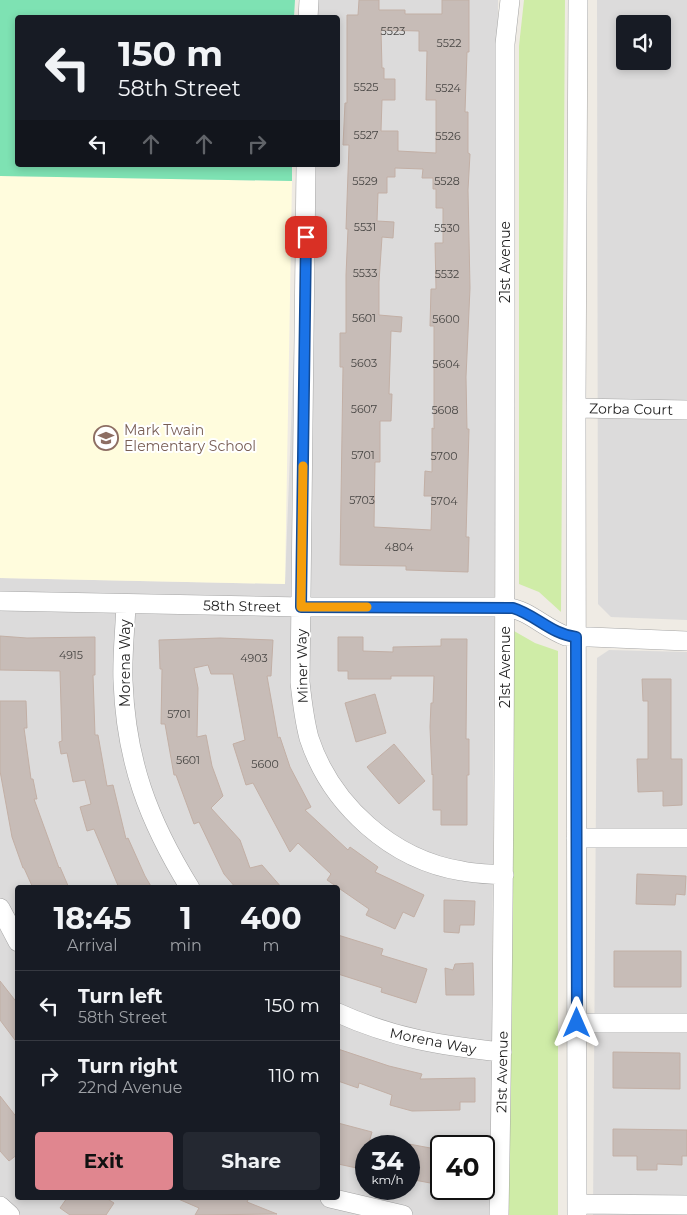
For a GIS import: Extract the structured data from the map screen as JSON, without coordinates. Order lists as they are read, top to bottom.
{
  "streets": {
    "street": [
      "21st Avenue",
      "Zorba Court",
      "58th Street",
      "Morena Way",
      "Miner Way"
    ]
  },
  "crossings": [
    ["21st Avenue", "58th Street"],
    ["21st Avenue", "Morena Way"],
    ["21st Avenue", "Miner Way"],
    ["58th Street", "Morena Way"],
    ["58th Street", "Miner Way"]
  ],
  "places": {
    "school or university": ["Mark Twain Elementary School"]
  },
  "house_numbers": [
    "5523",
    "5522",
    "5525",
    "5524",
    "5527",
    "5526",
    "5529",
    "5528",
    "5531",
    "5530",
    "5533",
    "5532",
    "5601",
    "5600",
    "5603",
    "5604",
    "5607",
    "5608",
    "5701",
    "5700",
    "5703",
    "5704",
    "4804",
    "4915",
    "4903",
    "5701",
    "5601",
    "5600"
  ],
  "page": {
    "turn": ["150 m", "58th Street"],
    "eta": [
      "18:45",
      "Arrival",
      "1",
      "min",
      "400",
      "m"
    ],
    "list": [
      {
        "name": "Turn left",
        "note": "58th Street",
        "value": "150 m"
      },
      {
        "name": "Turn right",
        "note": "22nd Avenue",
        "value": "110 m"
      }
    ],
    "buttons": ["Exit", "Share"],
    "speed": "34 km/h",
    "limit": "40"
  }
}
